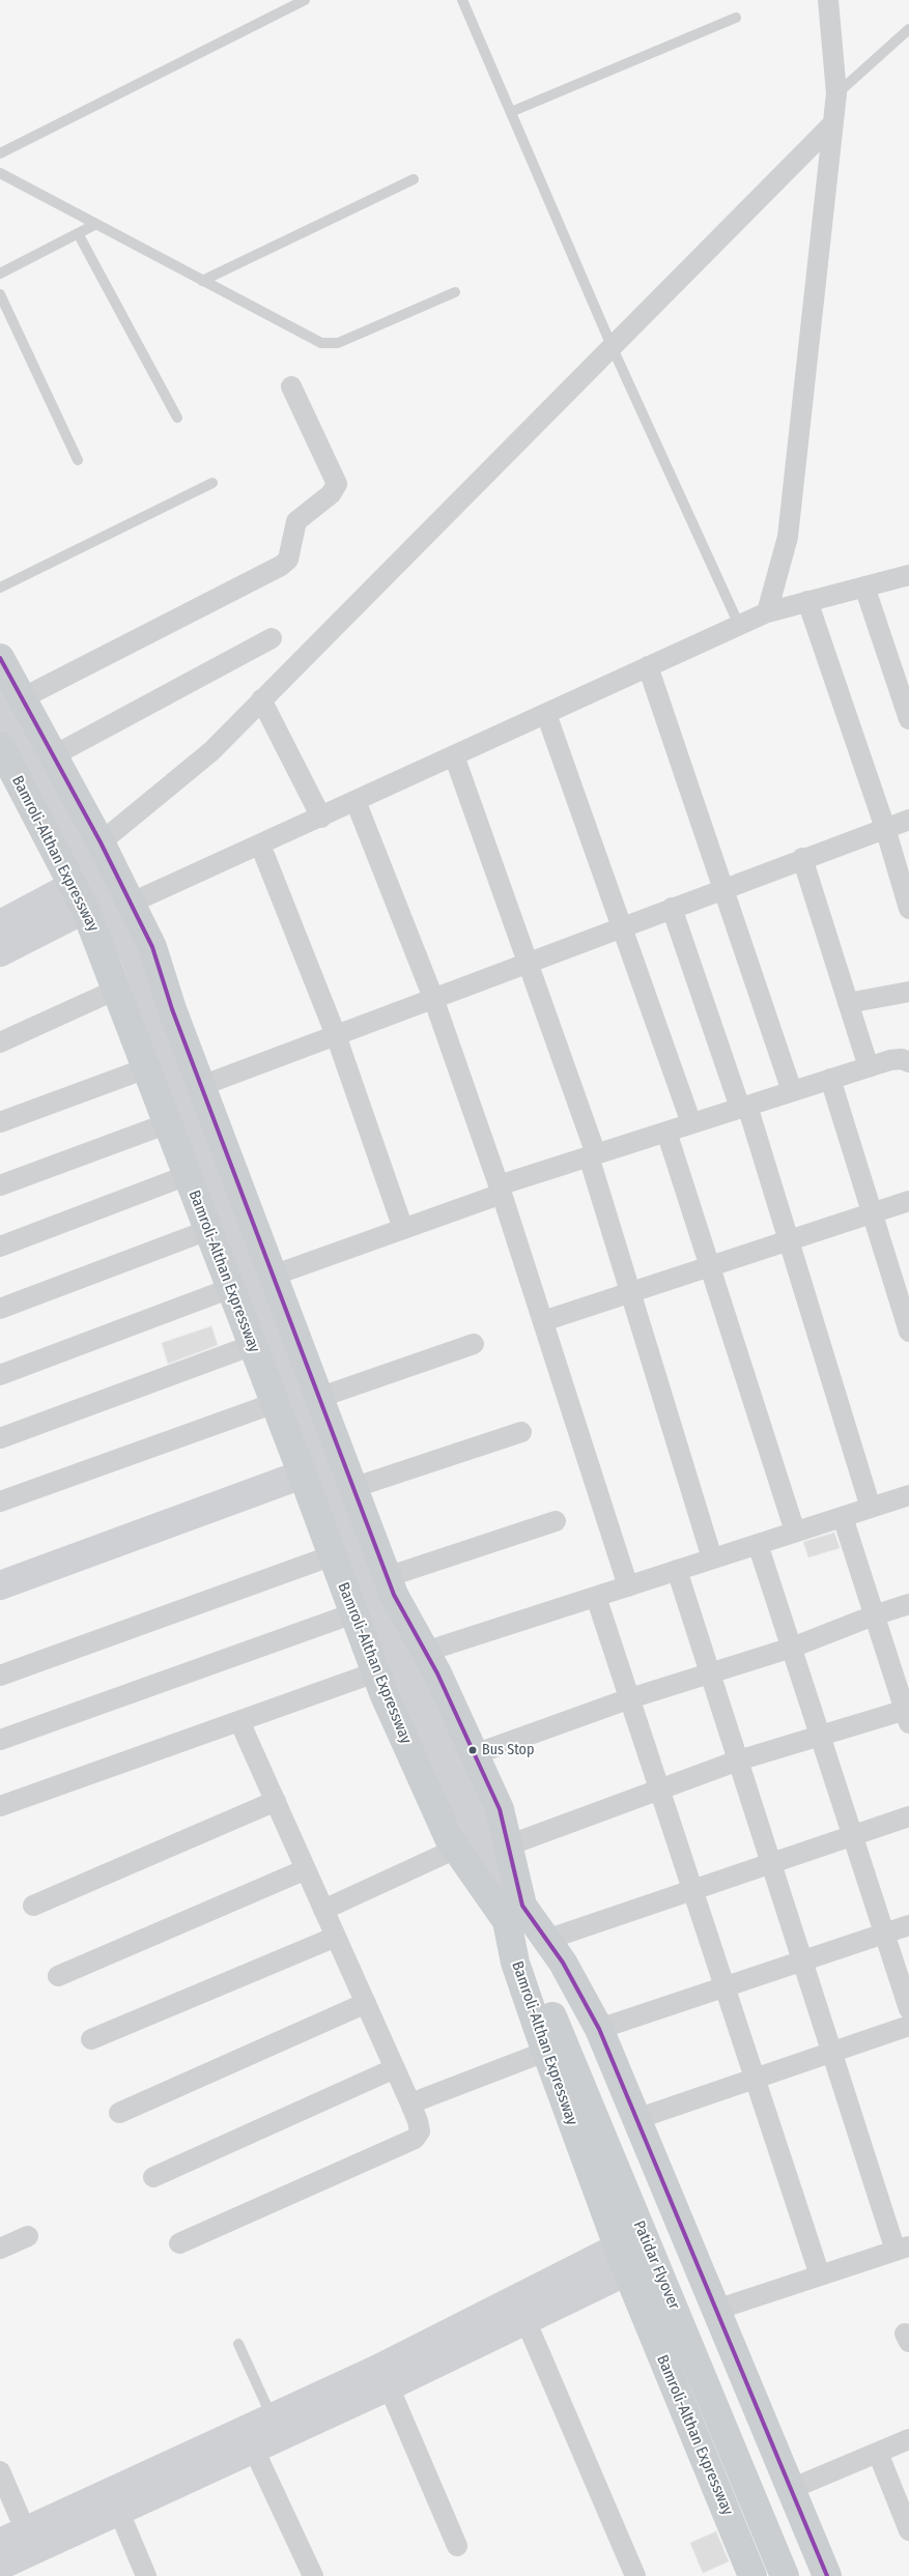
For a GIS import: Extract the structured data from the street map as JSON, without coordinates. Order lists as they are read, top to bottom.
{
  "streets": {
    "main road": ["Bamroli-Althan Expressway", "Patidar Flyover"]
  },
  "crossings": [
    ["Bamroli-Althan Expressway", "Patidar Flyover"]
  ],
  "places": ["Bus Stop"]
}
